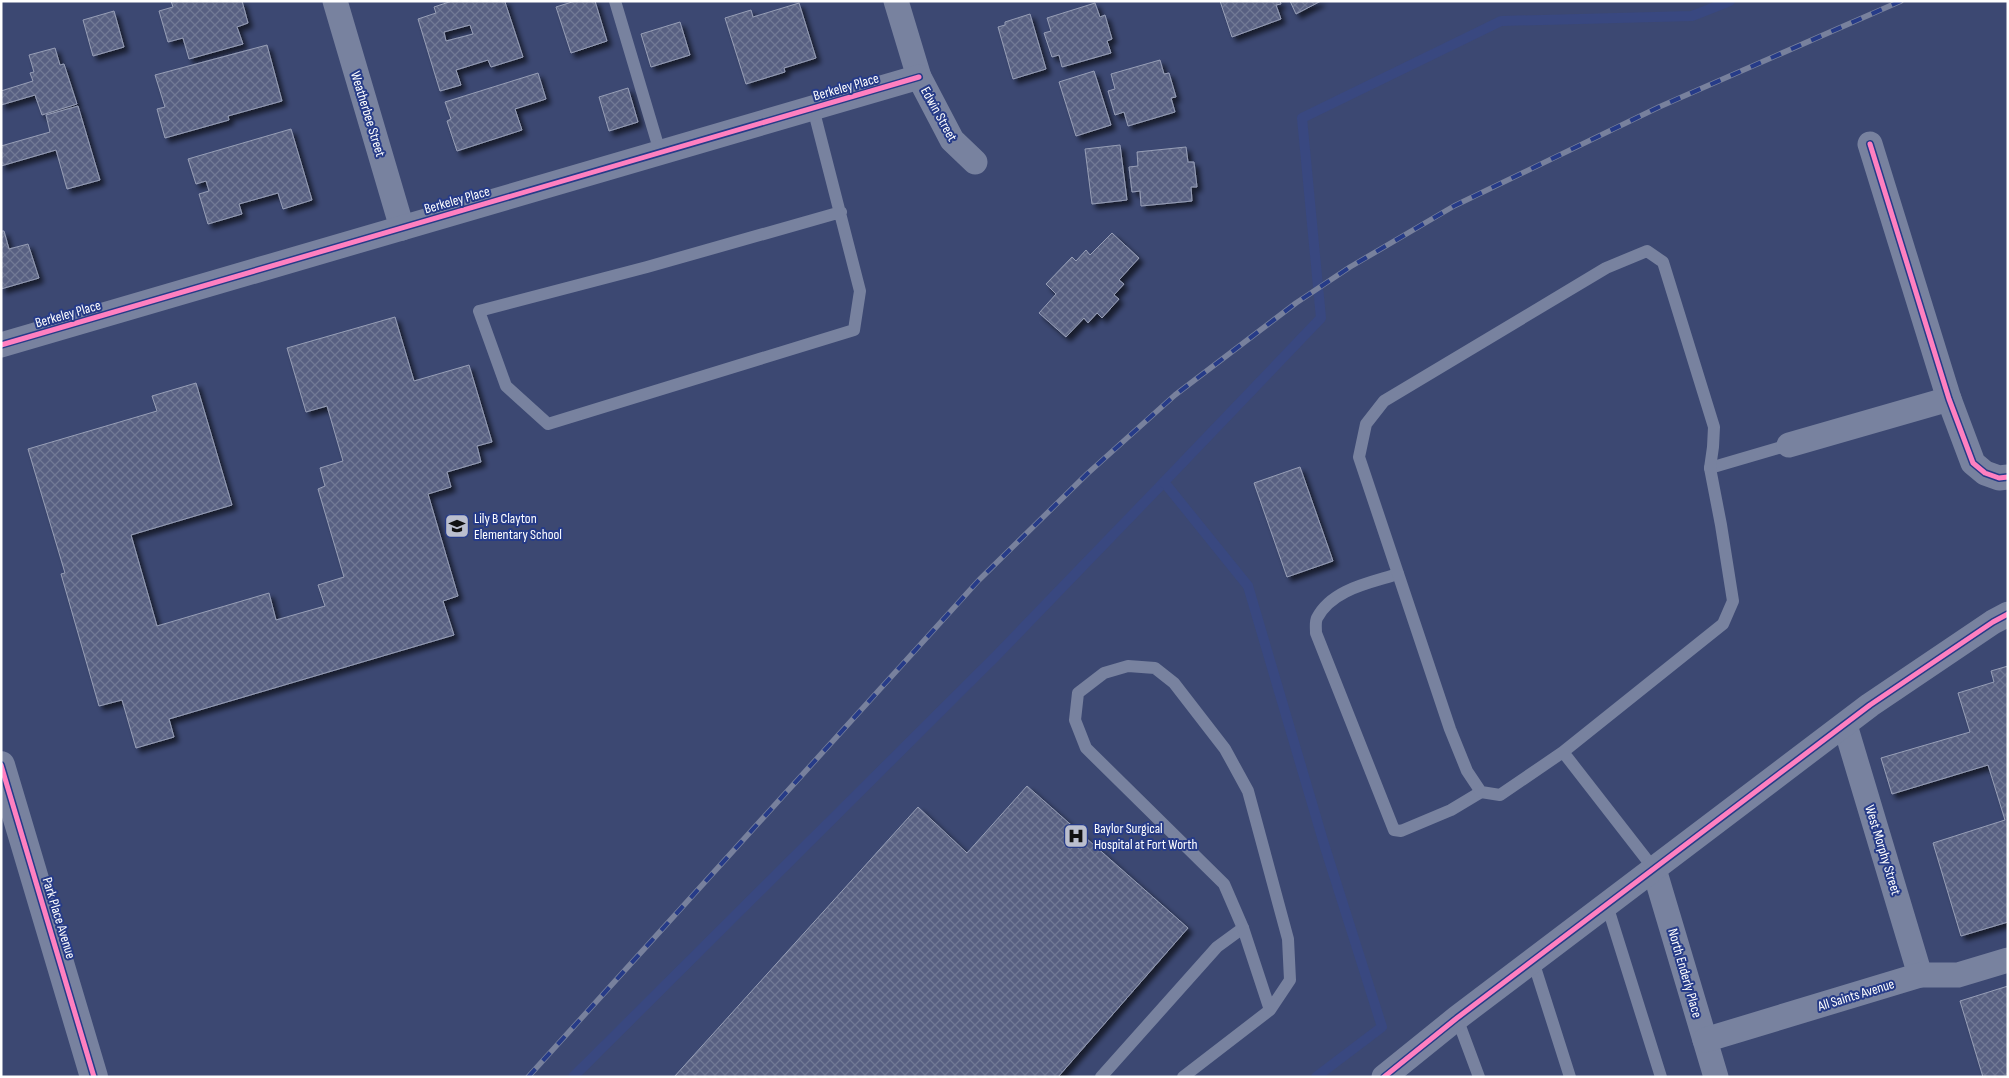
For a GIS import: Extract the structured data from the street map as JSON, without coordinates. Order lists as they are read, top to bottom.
{
  "streets": {
    "street": [
      "Berkeley Place",
      "Weatherbee Street",
      "Edwin Street",
      "West Morphy Street",
      "Park Place Avenue",
      "North Enderly Place",
      "All Saints Avenue"
    ]
  },
  "crossings": [
    ["Berkeley Place", "Weatherbee Street"],
    ["Berkeley Place", "Edwin Street"],
    ["West Morphy Street", "All Saints Avenue"],
    ["North Enderly Place", "All Saints Avenue"]
  ],
  "places": {
    "school or university": ["Lily B Clayton Elementary School"],
    "hospital": ["Baylor Surgical Hospital at Fort Worth"]
  }
}
